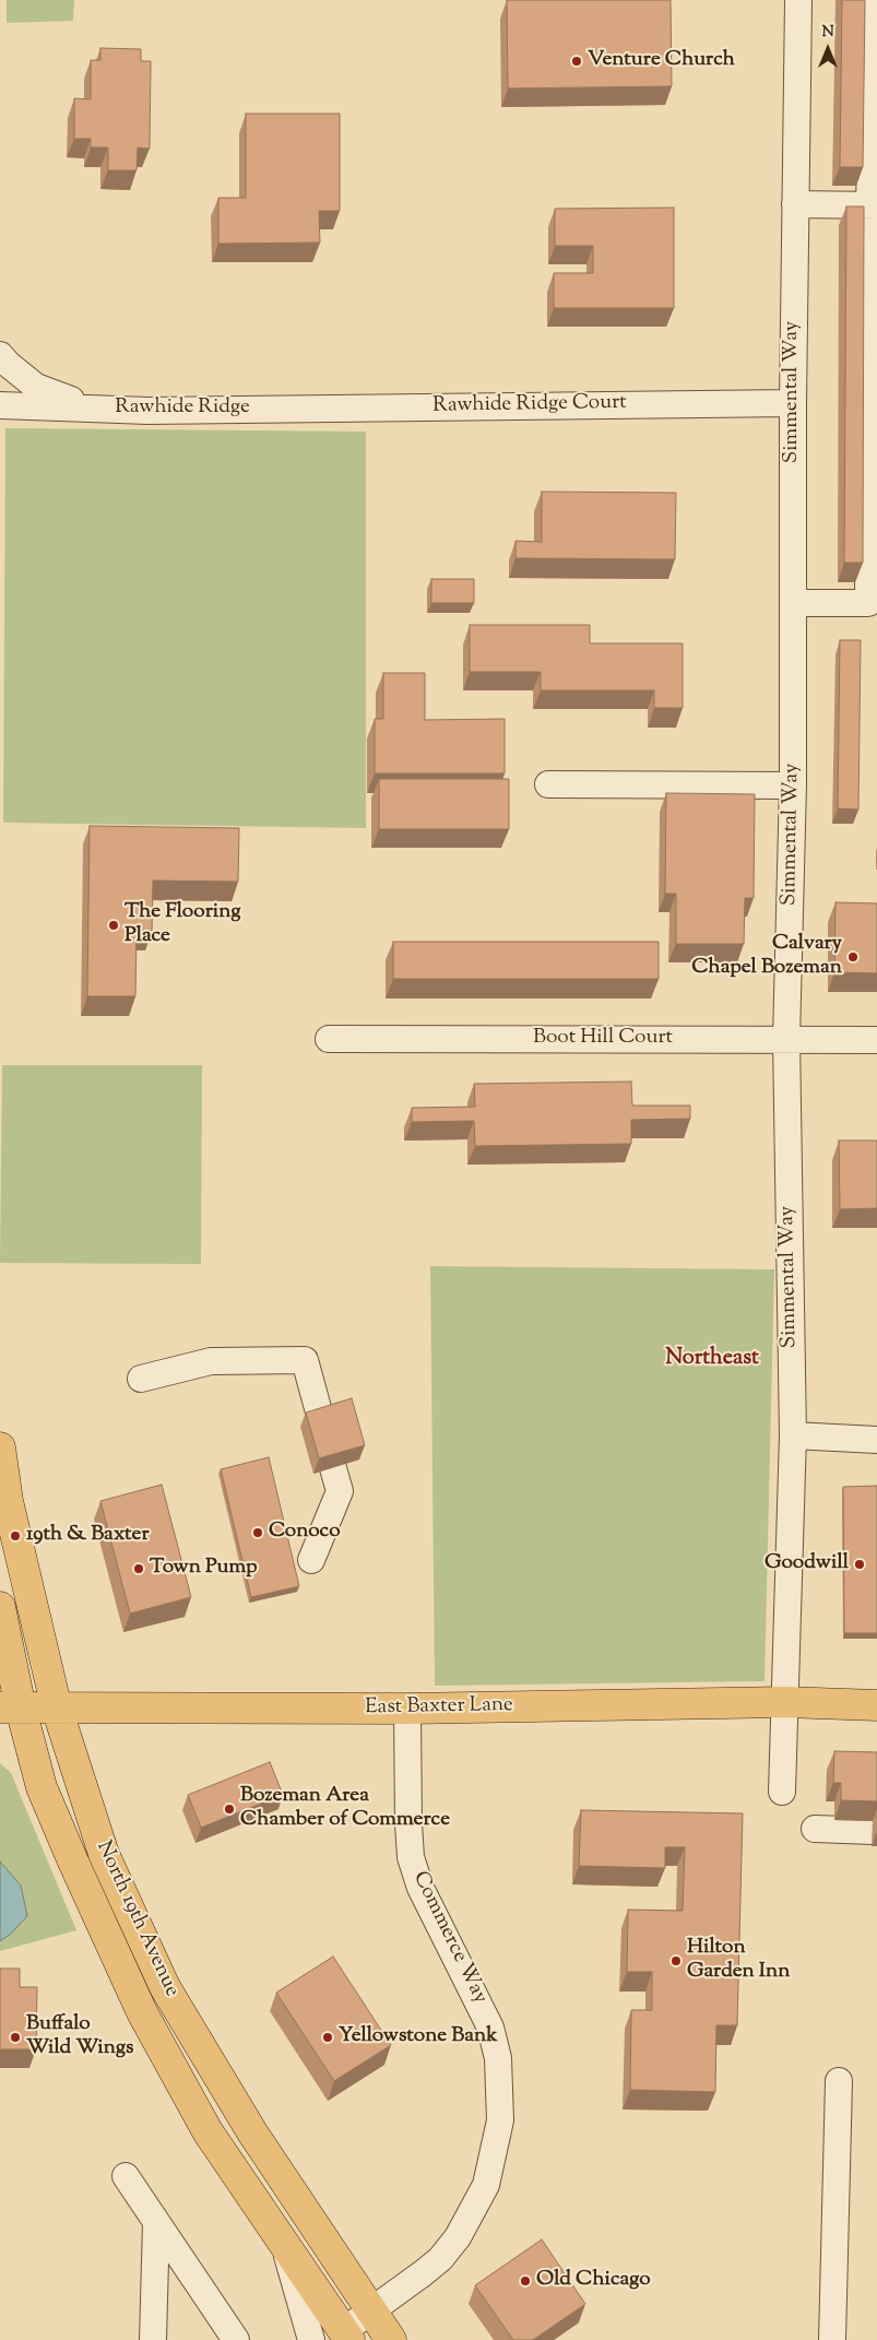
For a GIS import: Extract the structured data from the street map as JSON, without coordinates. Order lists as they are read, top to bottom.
{
  "streets": {
    "main road": ["East Baxter Lane", "North 19th Avenue"],
    "street": [
      "Simmental Way",
      "Rawhide Ridge Court",
      "Rawhide Ridge",
      "Boot Hill Court",
      "Commerce Way"
    ]
  },
  "crossings": [
    ["Simmental Way", "Rawhide Ridge Court"],
    ["Simmental Way", "Boot Hill Court"],
    ["Simmental Way", "East Baxter Lane"],
    ["Rawhide Ridge Court", "Rawhide Ridge"],
    ["East Baxter Lane", "North 19th Avenue"],
    ["East Baxter Lane", "Commerce Way"],
    ["North 19th Avenue", "Commerce Way"]
  ],
  "districts": ["Northeast"],
  "places": [
    "Venture Church",
    "The Flooring Place",
    "Calvary Chapel Bozeman",
    "Conoco",
    "19th & Baxter",
    "Goodwill",
    "Town Pump",
    "Bozeman Area Chamber of Commerce",
    "Hilton Garden Inn",
    "Buffalo Wild Wings",
    "Yellowstone Bank",
    "Old Chicago"
  ],
  "north": "top"
}
